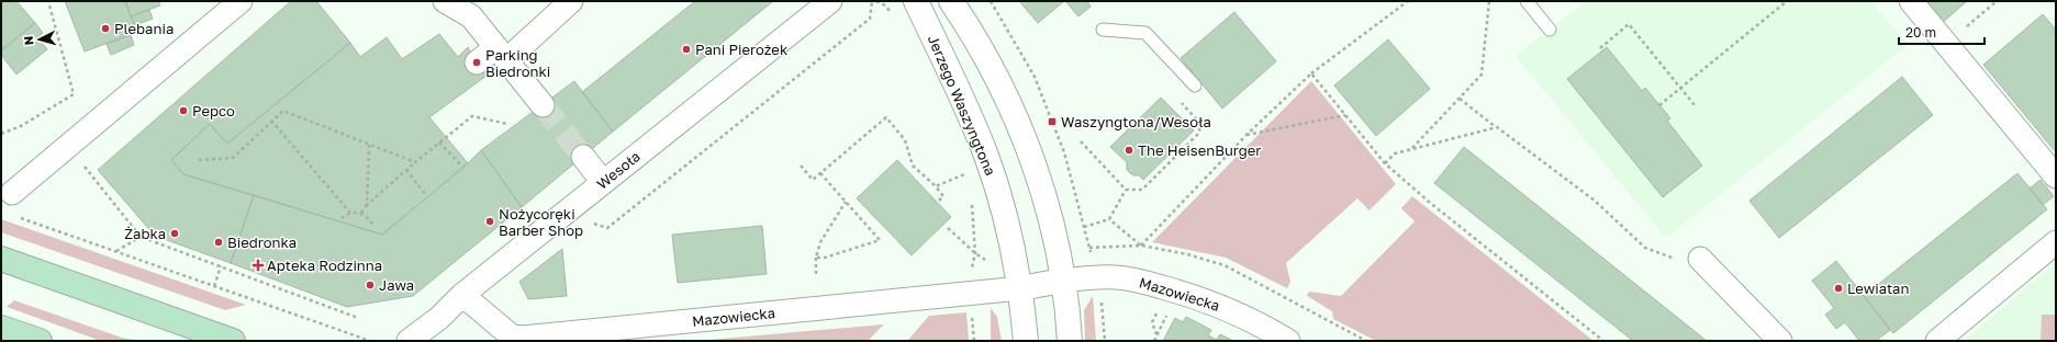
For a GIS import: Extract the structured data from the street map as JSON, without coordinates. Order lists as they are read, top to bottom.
{
  "streets": {
    "street": ["Jerzego Waszyngtona", "Wesoła", "Mazowiecka"]
  },
  "crossings": [
    ["Jerzego Waszyngtona", "Mazowiecka"],
    ["Wesoła", "Mazowiecka"]
  ],
  "places": {
    "other": [
      "Plebania",
      "Pani Pierożek",
      "Parking Biedronki",
      "Pepco",
      "The HeisenBurger",
      "Nożycoręki Barber Shop",
      "Żabka",
      "Biedronka",
      "Jawa",
      "Lewiatan"
    ],
    "transit": ["Waszyngtona/Wesoła"],
    "health": ["Apteka Rodzinna"]
  },
  "scale_bar": "20 m",
  "north": "left"
}
